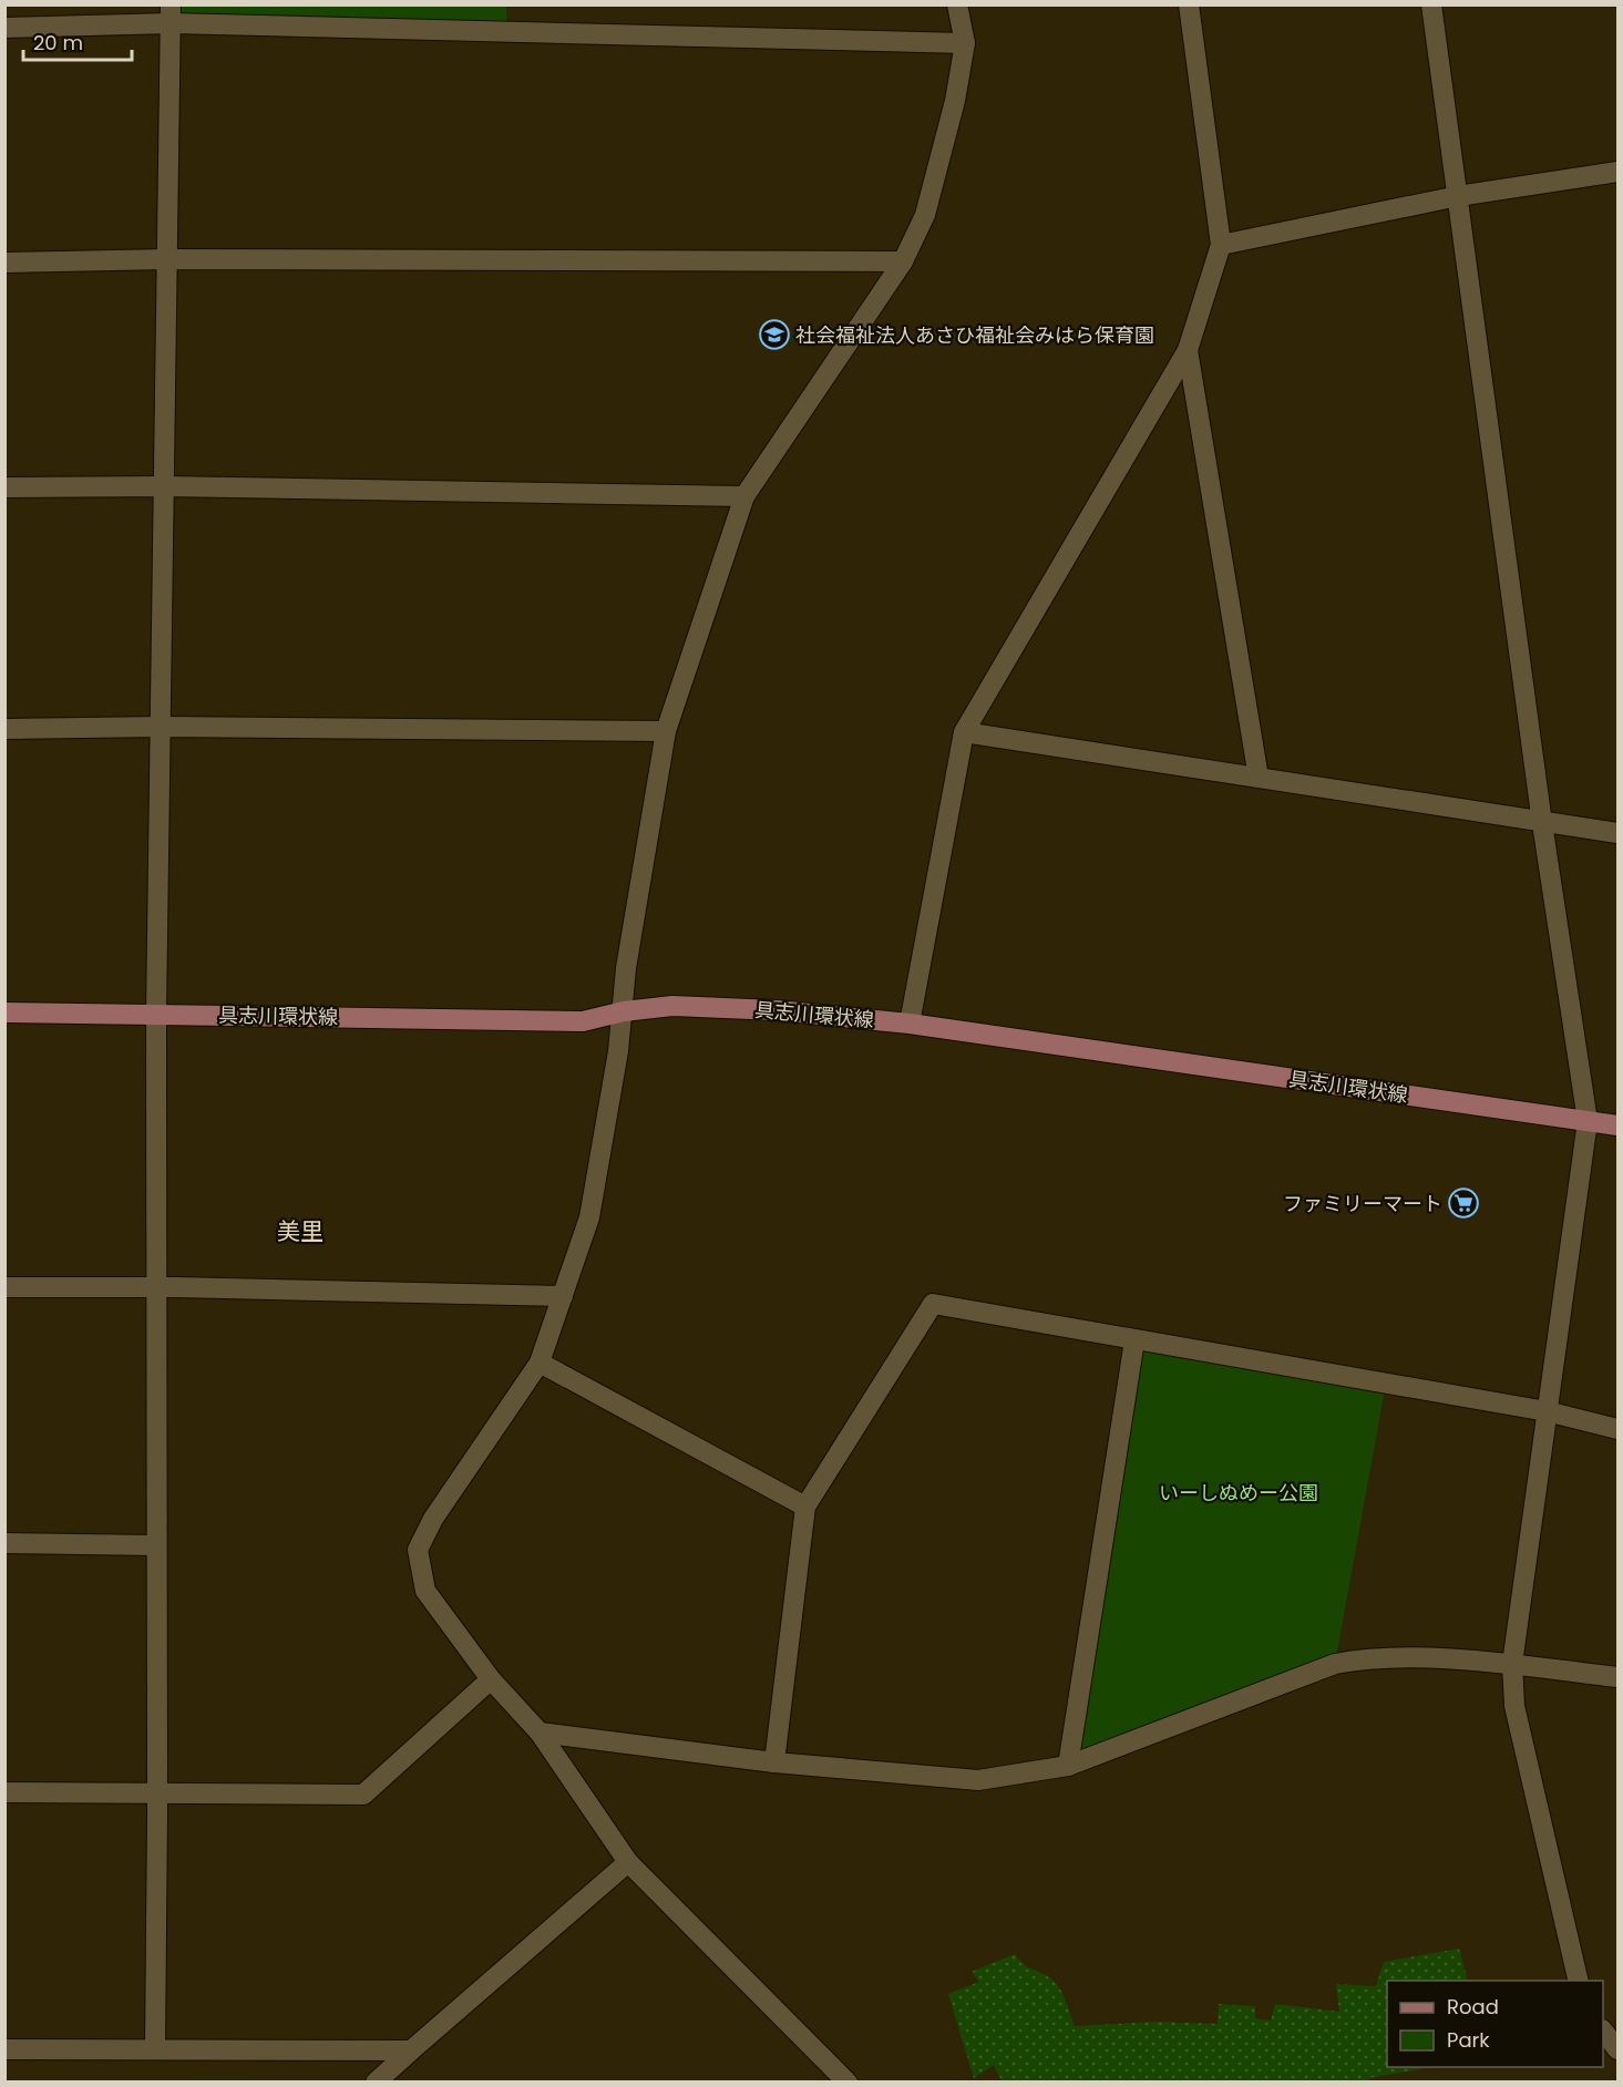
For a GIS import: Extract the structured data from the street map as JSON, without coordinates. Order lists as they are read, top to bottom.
{
  "streets": {
    "main road": ["具志川環状線"]
  },
  "districts": ["美里"],
  "parks": ["いーしぬめー公園"],
  "places": {
    "school or university": ["社会福祉法人あさひ福祉会みはら保育園"],
    "supermarket": ["ファミリーマート"]
  },
  "legend": ["Road", "Park"],
  "scale_bar": "20 m"
}
